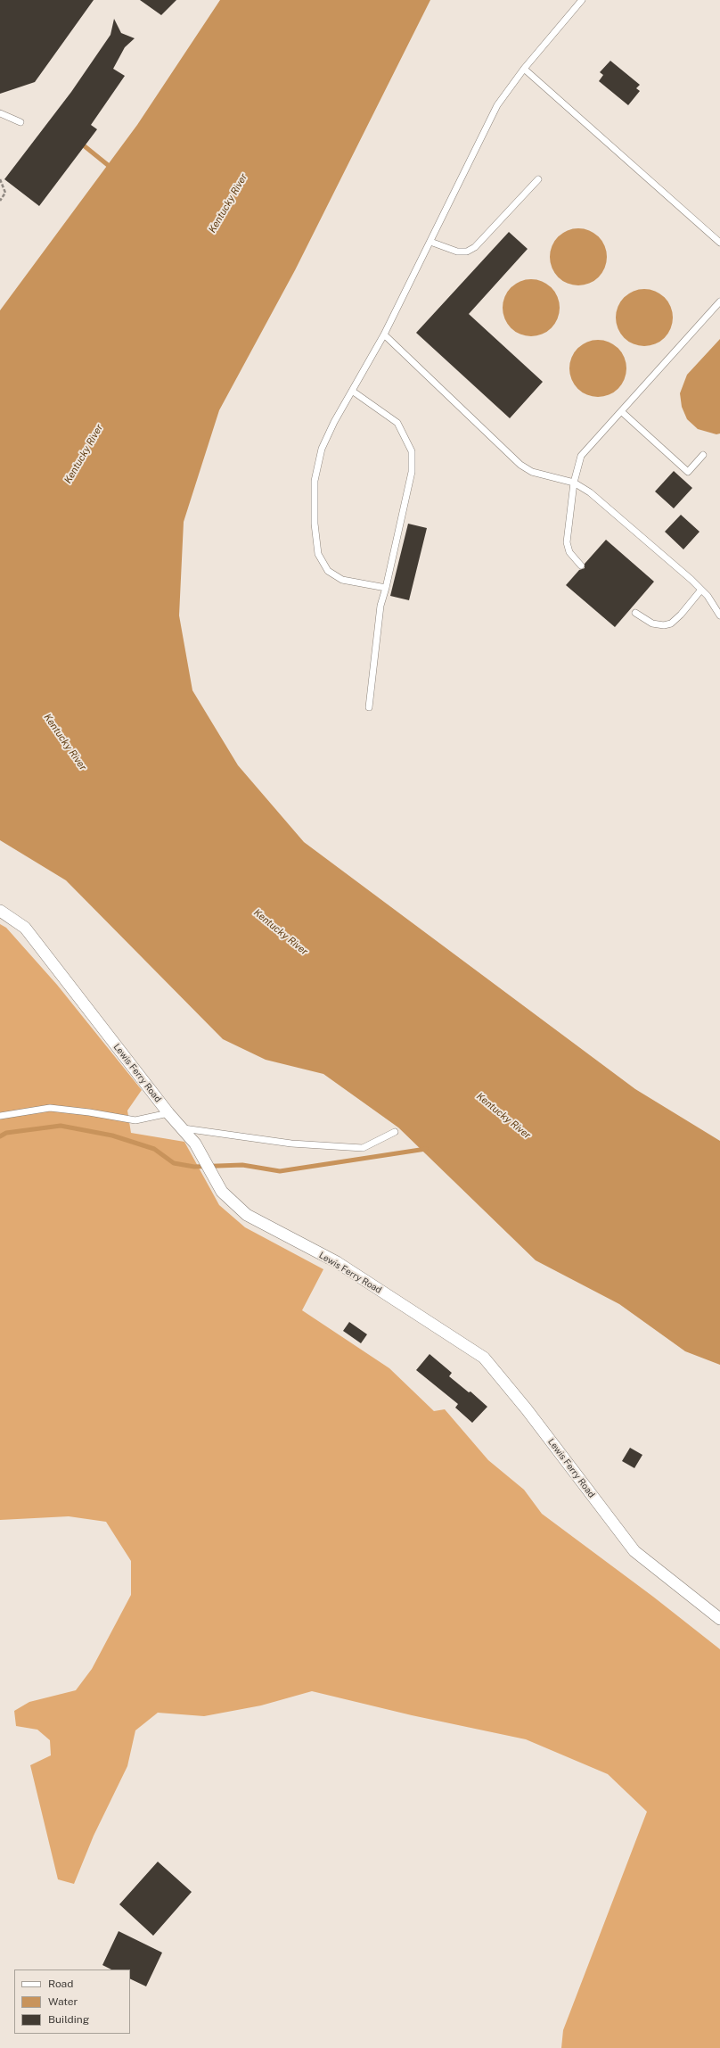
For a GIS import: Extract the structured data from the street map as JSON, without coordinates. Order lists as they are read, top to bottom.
{
  "streets": {
    "street": ["Lewis Ferry Road"]
  },
  "water": ["Kentucky River"],
  "legend": ["Road", "Water", "Building"]
}
